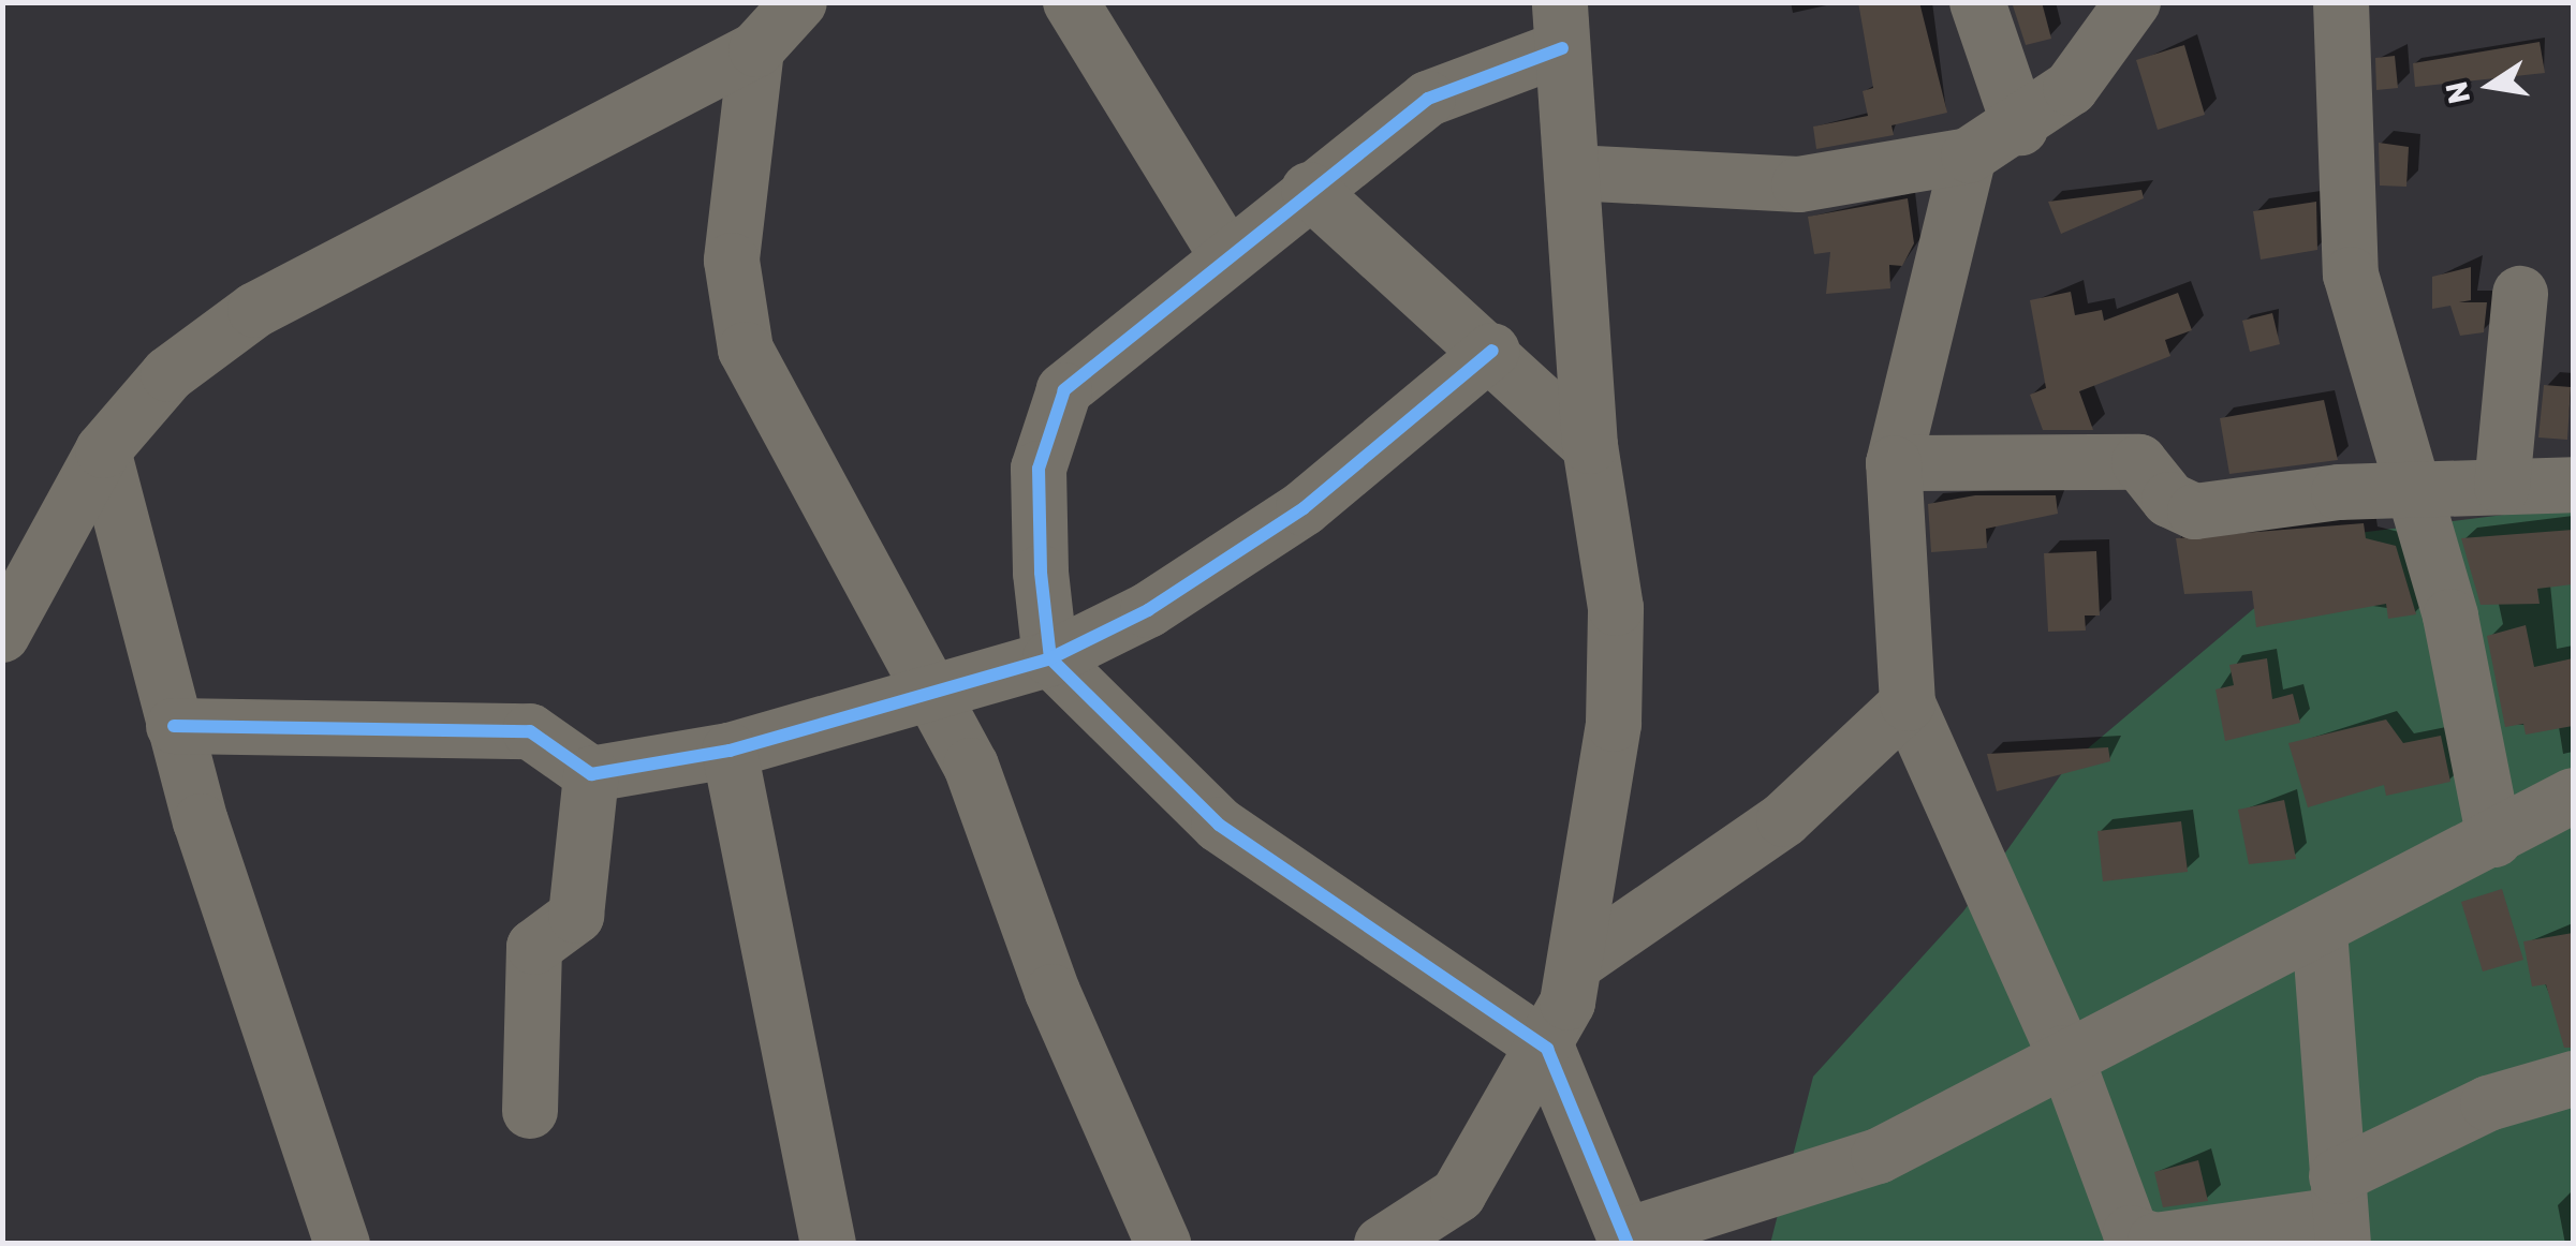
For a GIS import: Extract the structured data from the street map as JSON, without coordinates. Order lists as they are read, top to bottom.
{
  "north": "left"
}
